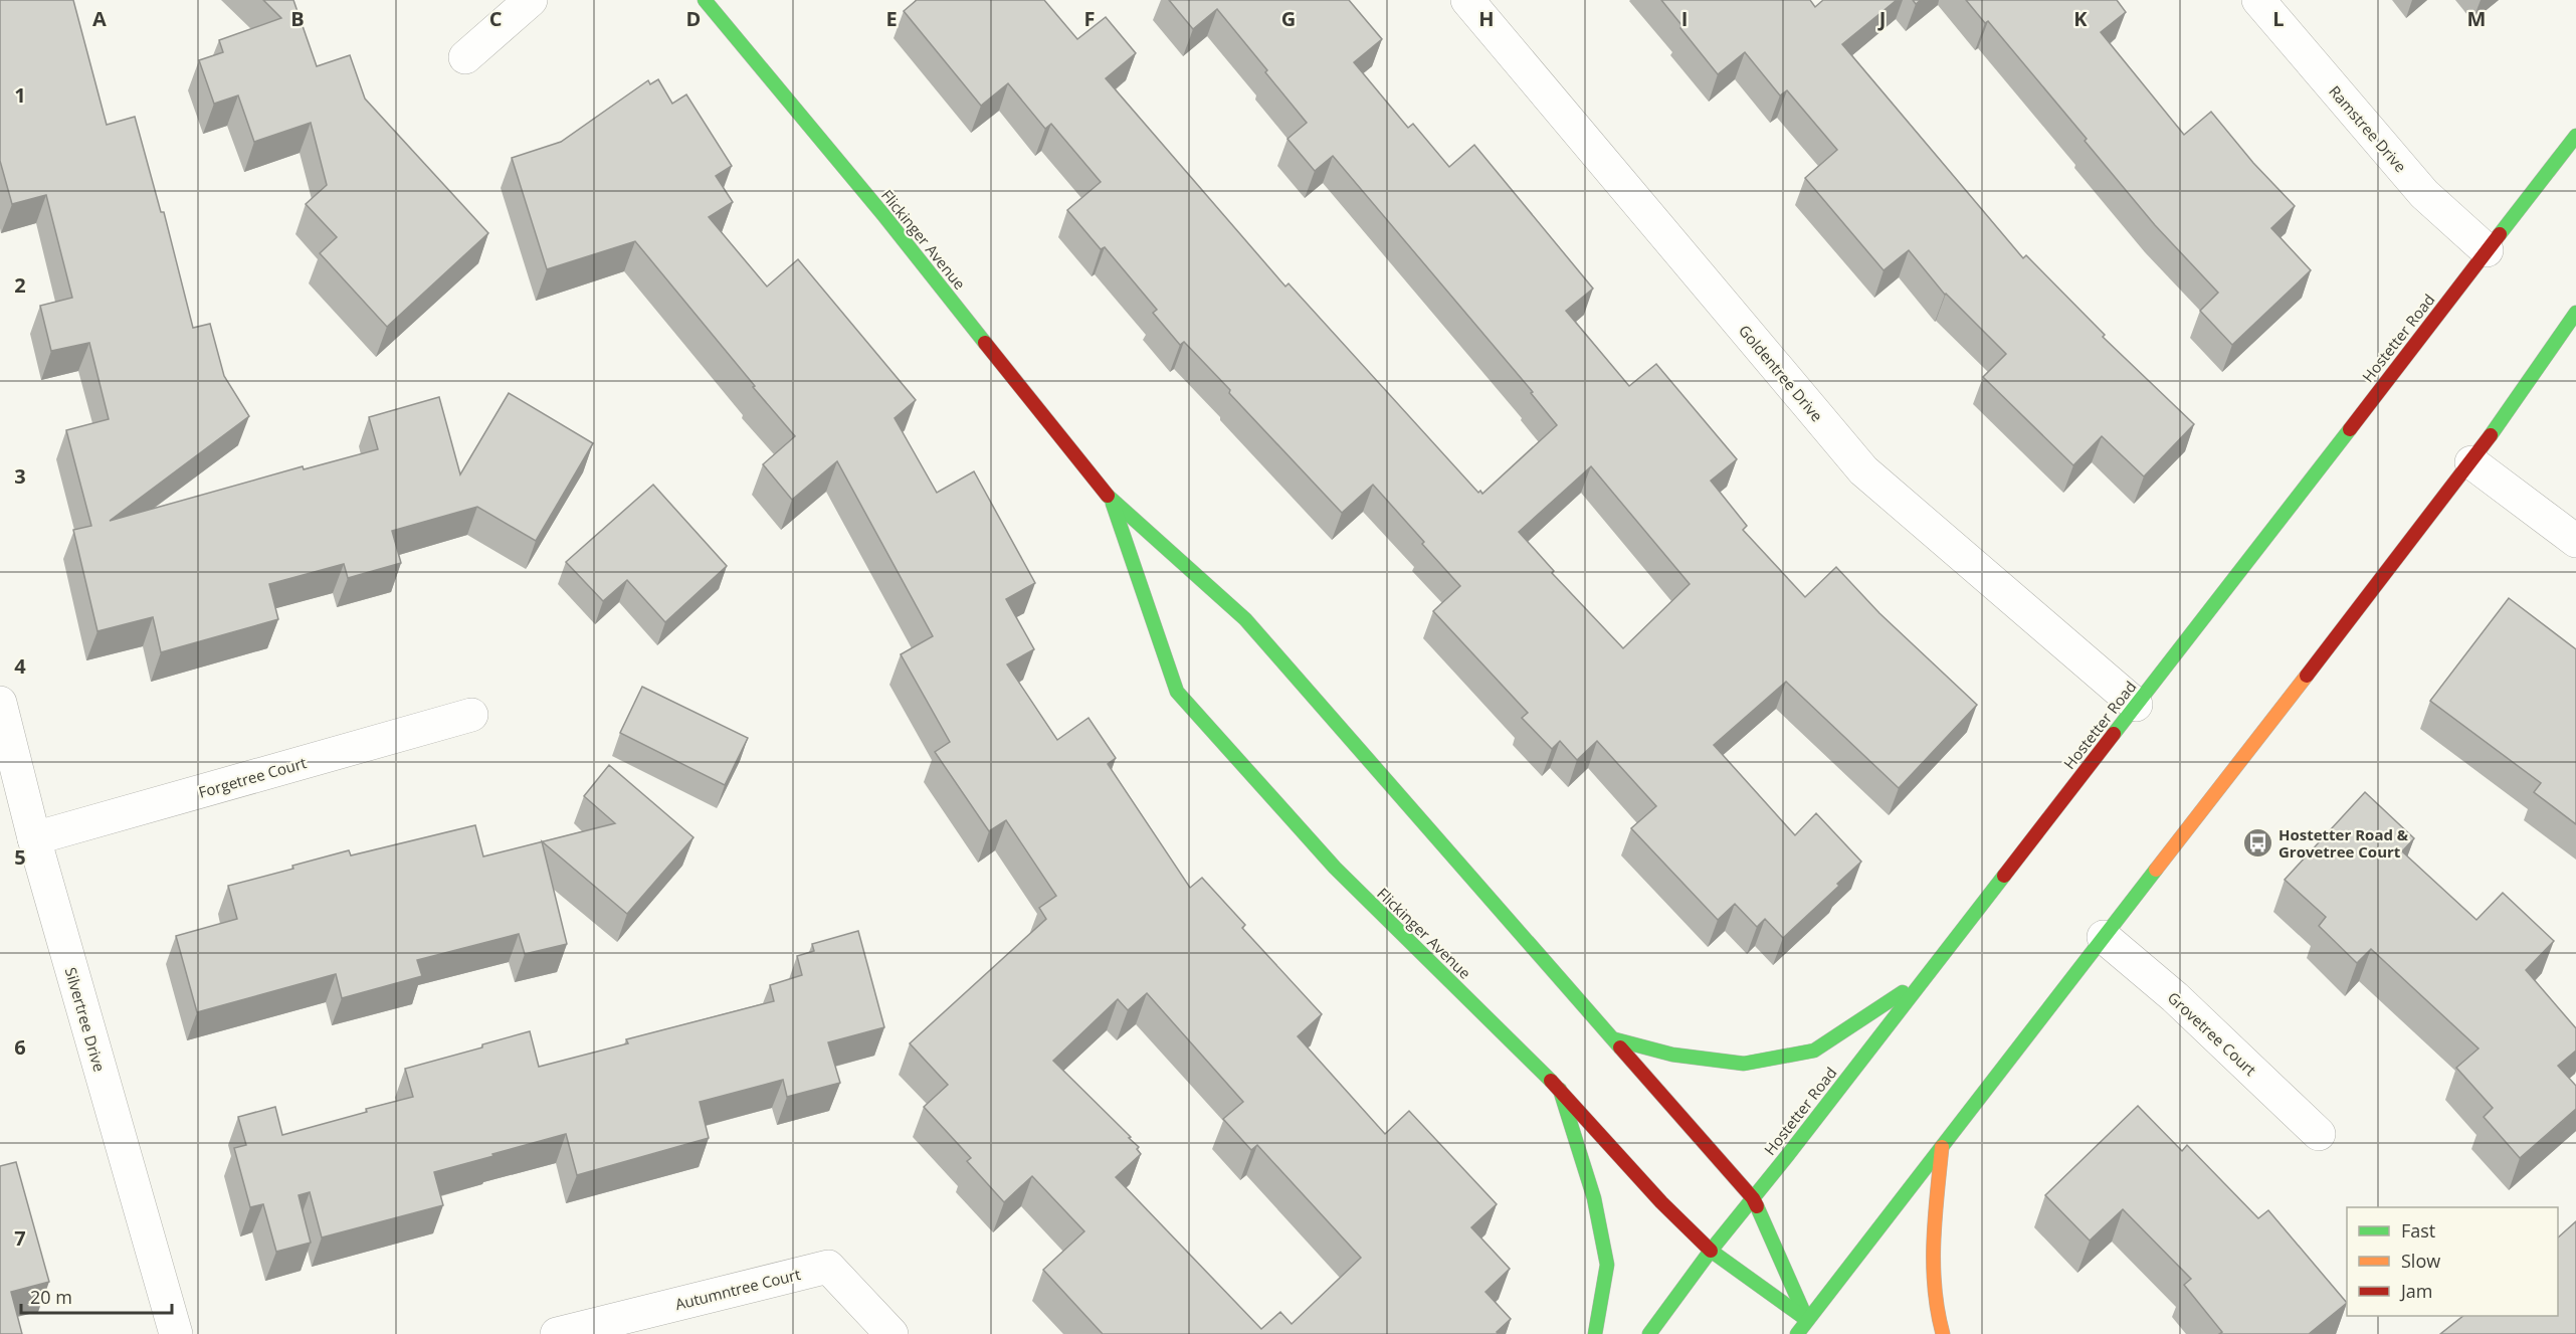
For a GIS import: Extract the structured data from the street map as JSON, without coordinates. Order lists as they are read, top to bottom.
{
  "streets": {
    "main road": ["Flickinger Avenue", "Hostetter Road"],
    "street": [
      "Ramstree Drive",
      "Goldentree Drive",
      "Forgetree Court",
      "Silvertree Drive",
      "Grovetree Court",
      "Autumntree Court"
    ]
  },
  "crossings": [
    ["Ramstree Drive", "Hostetter Road"],
    ["Flickinger Avenue", "Hostetter Road"],
    ["Hostetter Road", "Goldentree Drive"],
    ["Forgetree Court", "Silvertree Drive"]
  ],
  "places": {
    "bus stop": ["Hostetter Road & Grovetree Court"]
  },
  "legend": ["Fast", "Slow", "Jam"],
  "scale_bar": "20 m",
  "grid": {
    "columns": [
      "A",
      "B",
      "C",
      "D",
      "E",
      "F",
      "G",
      "H",
      "I",
      "J",
      "K",
      "L",
      "M"
    ],
    "rows": [
      "1",
      "2",
      "3",
      "4",
      "5",
      "6",
      "7"
    ]
  }
}
